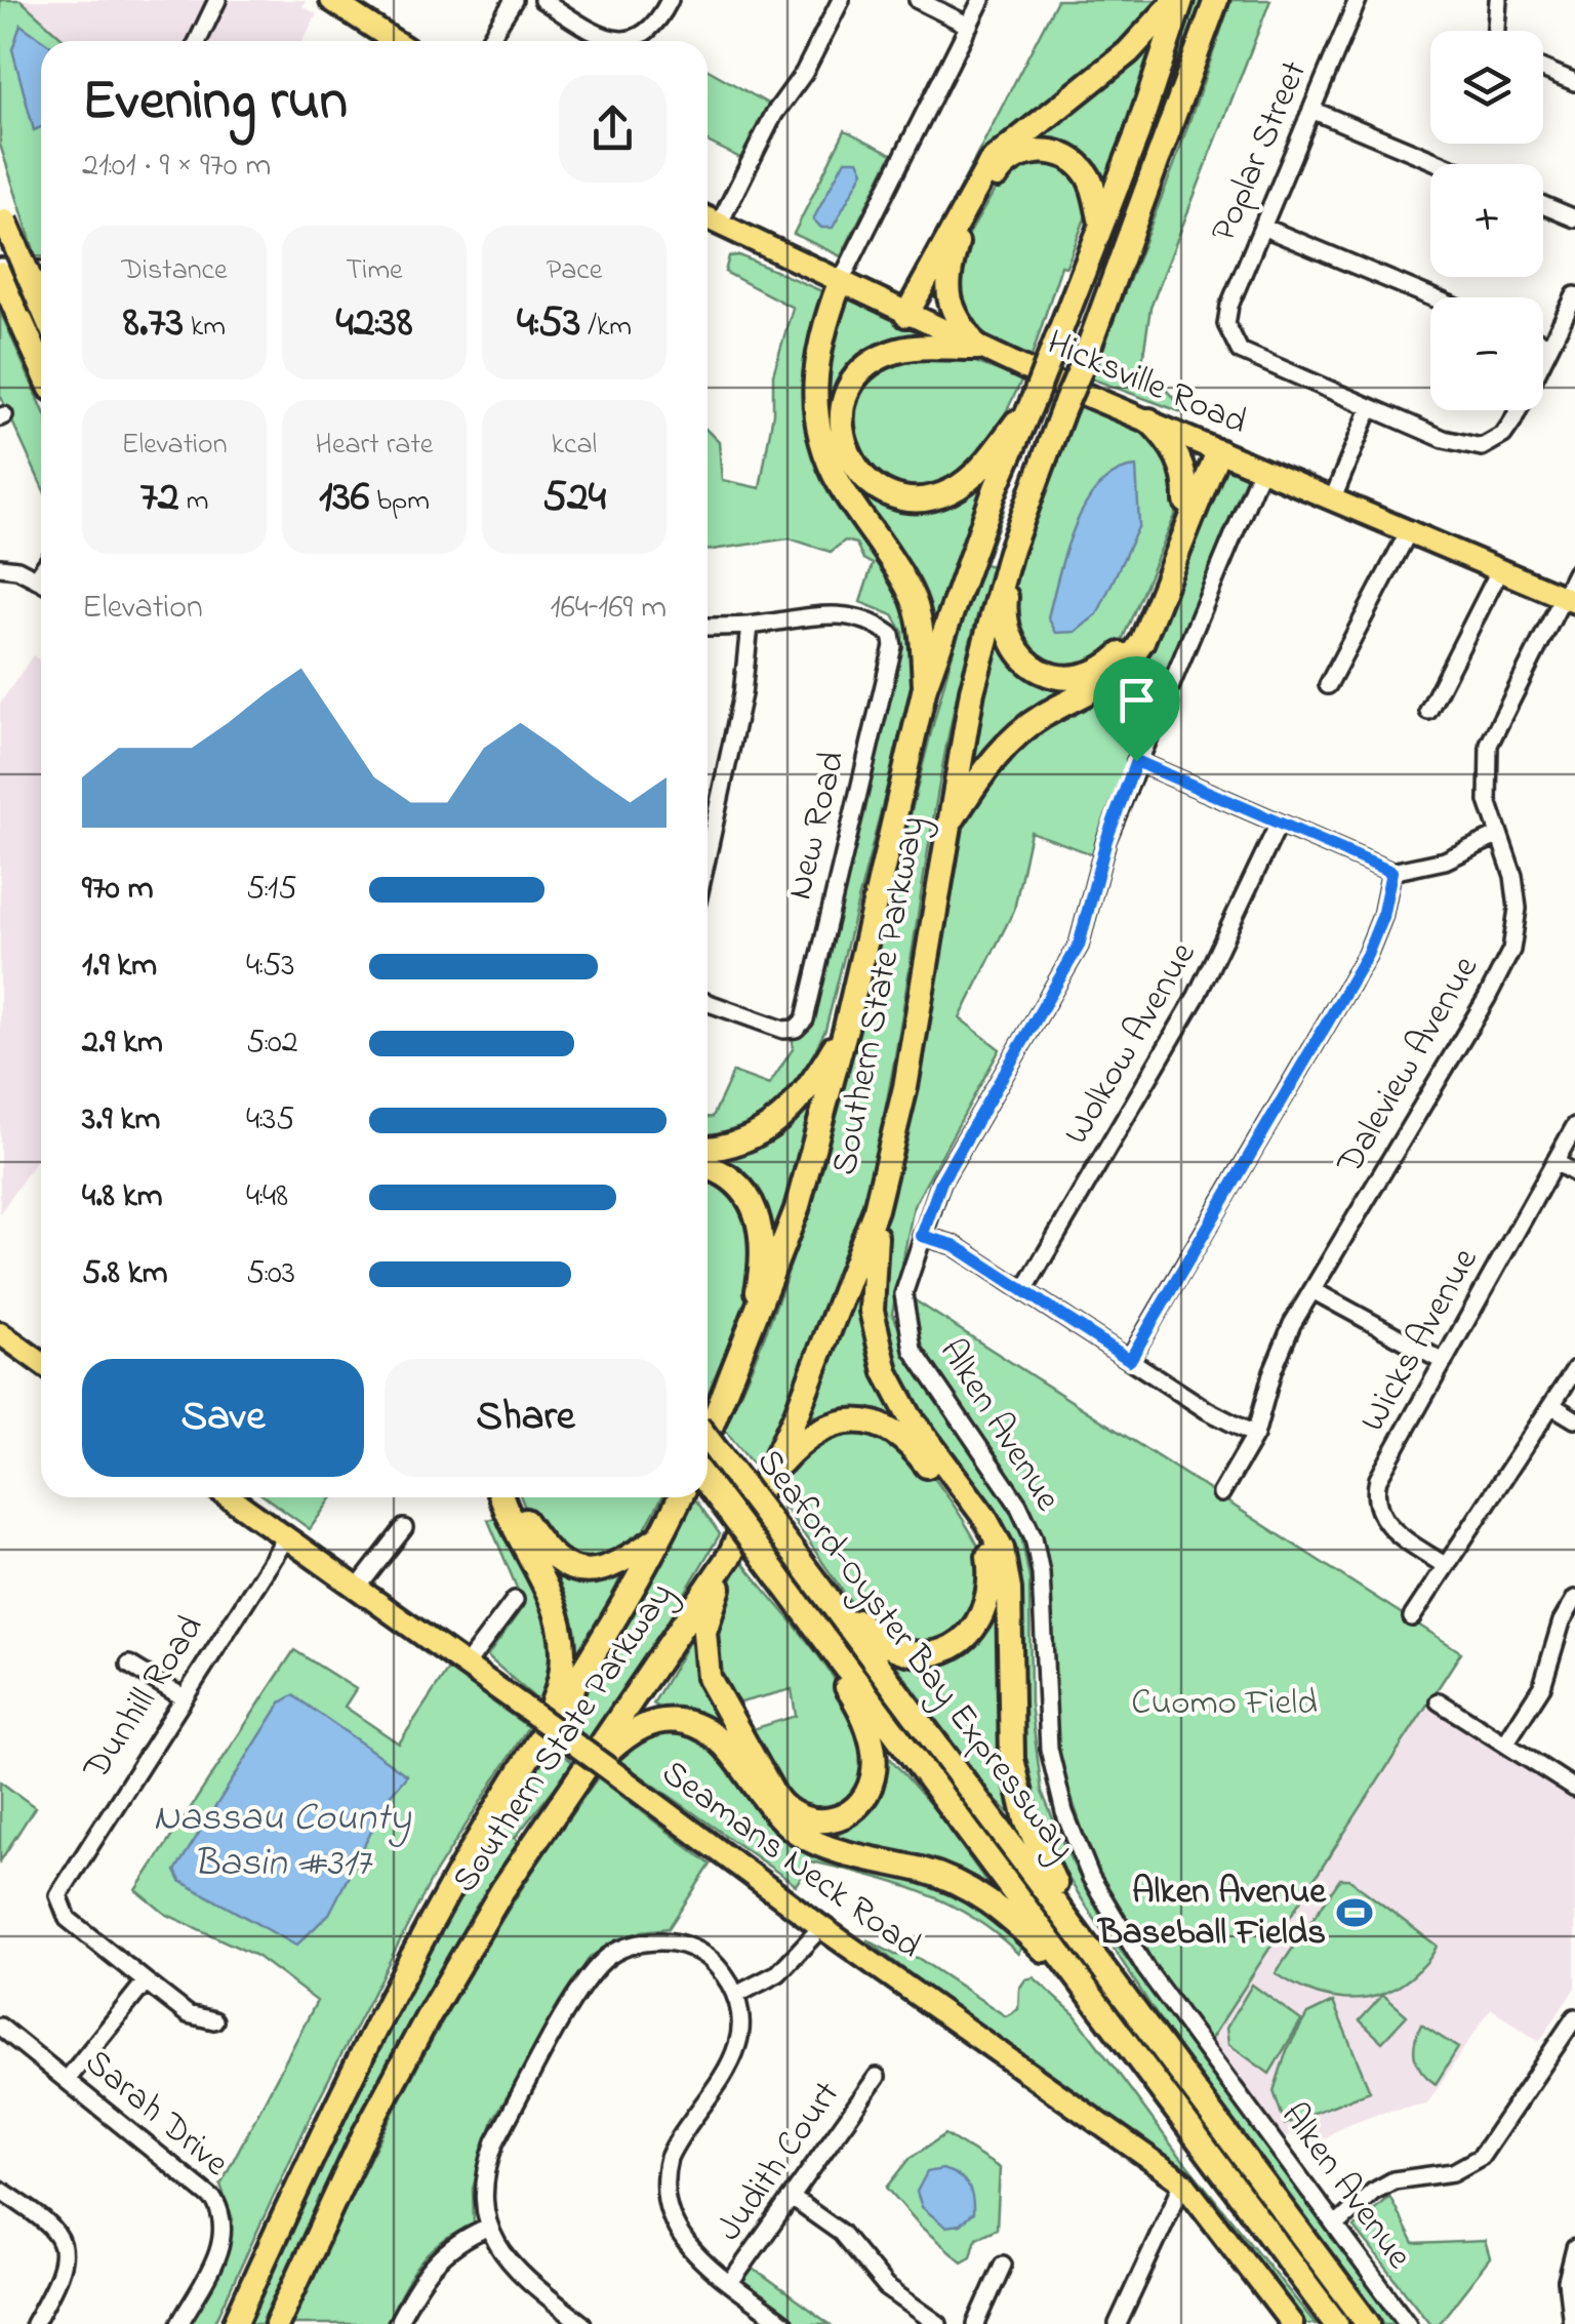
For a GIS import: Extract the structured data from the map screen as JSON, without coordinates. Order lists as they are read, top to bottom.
{
  "streets": {
    "highway": ["Southern State Parkway", "Seaford-Oyster Bay Expressway"],
    "main road": ["Hicksville Road", "Seamans Neck Road"],
    "street": [
      "Poplar Street",
      "New Road",
      "Wolkow Avenue",
      "Daleview Avenue",
      "Wicks Avenue",
      "Alken Avenue",
      "Dunhill Road",
      "Sarah Drive",
      "Judith Court"
    ]
  },
  "crossings": [
    ["Hicksville Road", "Daleview Avenue"],
    ["Hicksville Road", "Alken Avenue"],
    ["Dunhill Road", "Seamans Neck Road"]
  ],
  "water": ["Nassau County Basin #317"],
  "parks": ["Cuomo Field"],
  "places": {
    "sports": ["Alken Avenue Baseball Fields"]
  },
  "page": {
    "map_buttons": ["+", "−"],
    "heading": ["Evening run", "21:01 · 9 × 970 m"],
    "stats": [
      ["Distance", "8.73 km"],
      ["Time", "42:38"],
      ["Pace", "4:53 /km"],
      ["Elevation", "72 m"],
      ["Heart rate", "136 bpm"],
      ["kcal", "524"]
    ],
    "chart": ["Elevation", "164–169 m"],
    "list": [
      {
        "name": "970 m",
        "note": "5:15"
      },
      {
        "name": "1.9 km",
        "note": "4:53"
      },
      {
        "name": "2.9 km",
        "note": "5:02"
      },
      {
        "name": "3.9 km",
        "note": "4:35"
      },
      {
        "name": "4.8 km",
        "note": "4:48"
      },
      {
        "name": "5.8 km",
        "note": "5:03"
      }
    ],
    "buttons": ["Save", "Share"]
  }
}
